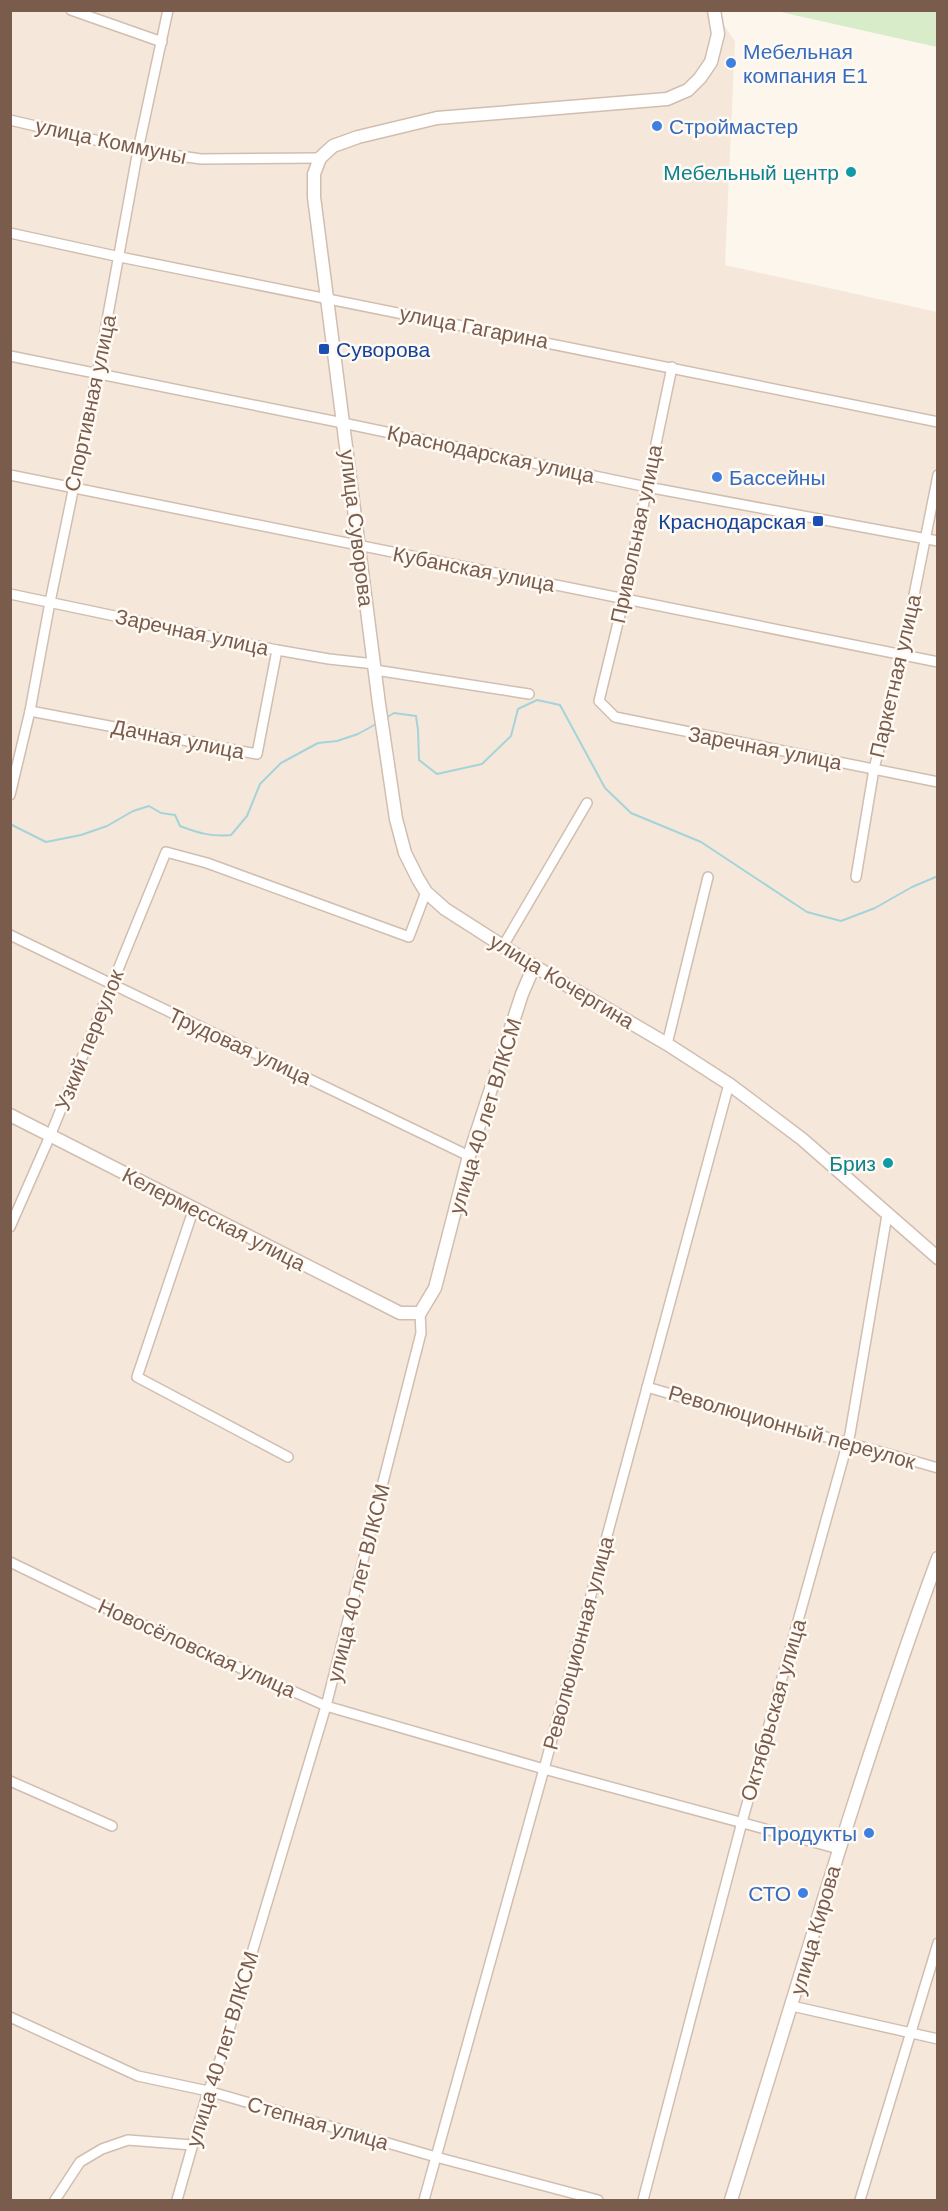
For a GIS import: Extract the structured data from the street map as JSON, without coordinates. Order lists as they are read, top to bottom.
{
  "streets": {
    "street": [
      "улица Коммуны",
      "улица Гагарина",
      "Спортивная улица",
      "Краснодарская улица",
      "улица Суворова",
      "Привольная улица",
      "Кубанская улица",
      "Заречная улица",
      "Паркетная улица",
      "Дачная улица",
      "улица Кочергина",
      "Узкий переулок",
      "Трудовая улица",
      "улица 40 лет ВЛКСМ",
      "Келермесская улица",
      "Революционный переулок",
      "Революционная улица",
      "Новосёловская улица",
      "Октябрьская улица",
      "улица Кирова",
      "Степная улица"
    ]
  },
  "crossings": [
    ["улица Коммуны", "Спортивная улица"],
    ["улица Коммуны", "улица Суворова"],
    ["улица Гагарина", "Спортивная улица"],
    ["улица Гагарина", "улица Суворова"],
    ["улица Гагарина", "Привольная улица"],
    ["Спортивная улица", "Краснодарская улица"],
    ["Спортивная улица", "Кубанская улица"],
    ["Спортивная улица", "Заречная улица"],
    ["Спортивная улица", "Дачная улица"],
    ["Краснодарская улица", "улица Суворова"],
    ["Краснодарская улица", "Привольная улица"],
    ["Краснодарская улица", "Паркетная улица"],
    ["улица Суворова", "Кубанская улица"],
    ["улица Суворова", "Заречная улица"],
    ["улица Суворова", "улица Кочергина"],
    ["улица Суворова", "Узкий переулок"],
    ["Привольная улица", "Кубанская улица"],
    ["Привольная улица", "Заречная улица"],
    ["Кубанская улица", "Паркетная улица"],
    ["Заречная улица", "Паркетная улица"],
    ["Заречная улица", "Дачная улица"],
    ["улица Кочергина", "Узкий переулок"],
    ["улица Кочергина", "улица 40 лет ВЛКСМ"],
    ["улица Кочергина", "Революционная улица"],
    ["улица Кочергина", "Октябрьская улица"],
    ["Узкий переулок", "Трудовая улица"],
    ["Узкий переулок", "Келермесская улица"],
    ["Трудовая улица", "улица 40 лет ВЛКСМ"],
    ["улица 40 лет ВЛКСМ", "Келермесская улица"],
    ["улица 40 лет ВЛКСМ", "Новосёловская улица"],
    ["улица 40 лет ВЛКСМ", "Степная улица"],
    ["Революционный переулок", "Революционная улица"],
    ["Революционный переулок", "Октябрьская улица"],
    ["Революционная улица", "Новосёловская улица"],
    ["Революционная улица", "Степная улица"],
    ["Новосёловская улица", "Октябрьская улица"],
    ["Новосёловская улица", "улица Кирова"]
  ],
  "places": {
    "other": [
      "Мебельная компания Е1",
      "Строймастер",
      "Мебельный центр",
      "Бассейны",
      "Бриз",
      "Продукты",
      "СТО"
    ],
    "transit": ["Суворова", "Краснодарская"]
  }
}
